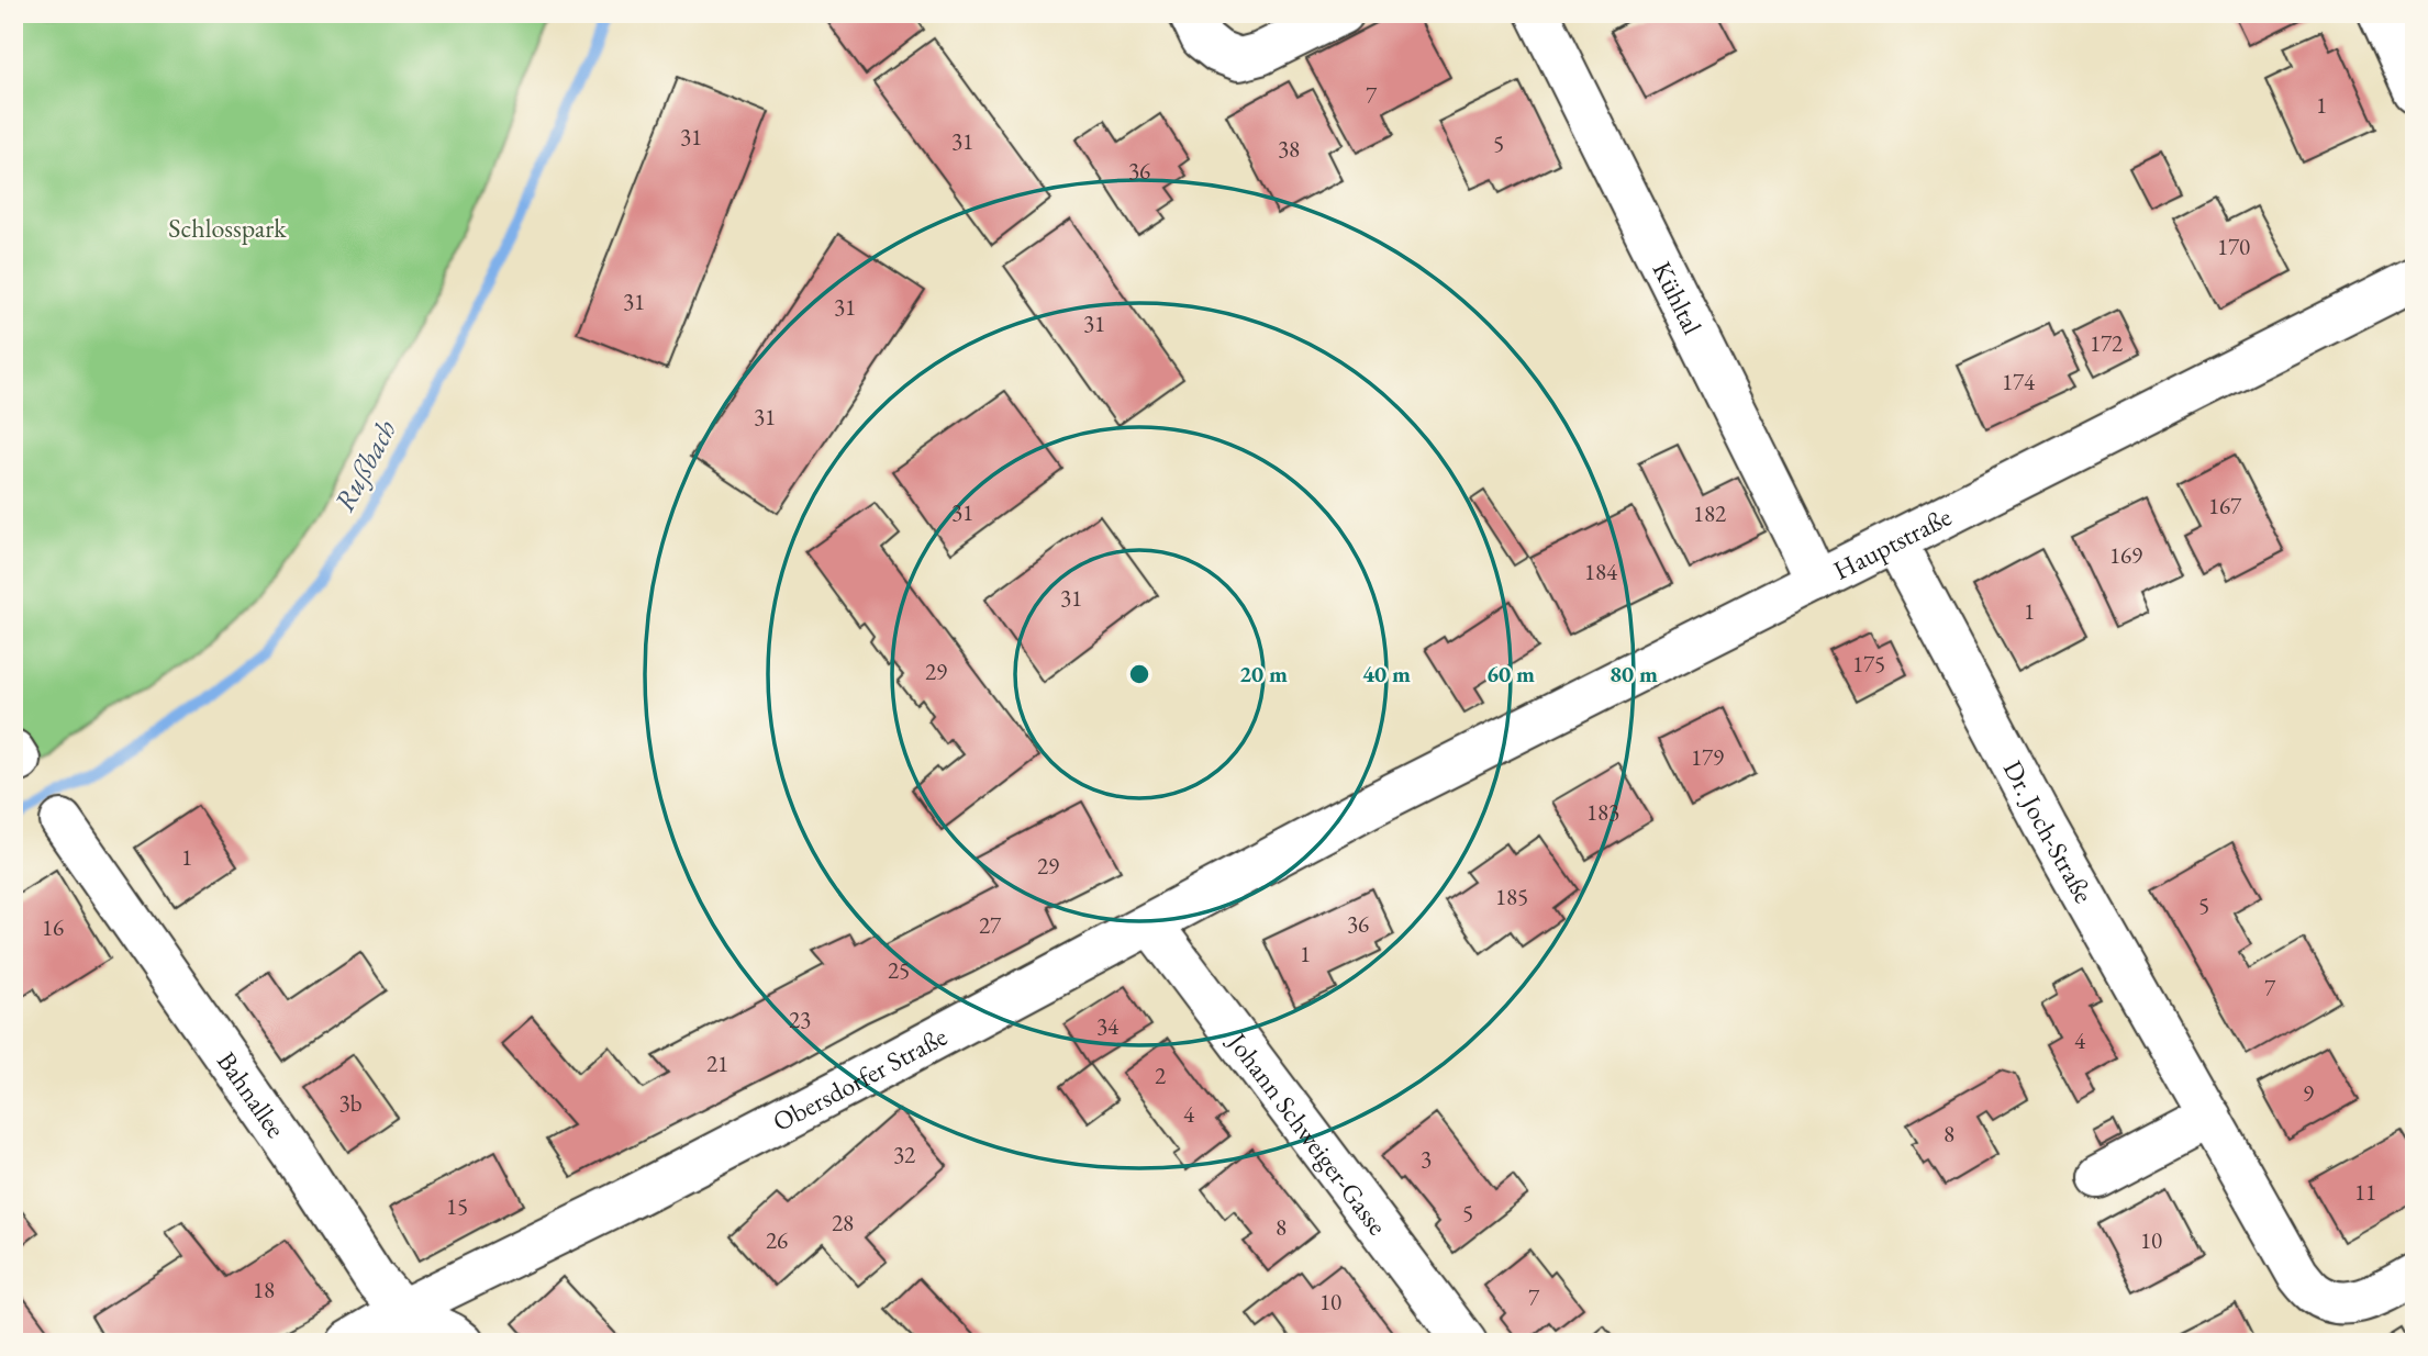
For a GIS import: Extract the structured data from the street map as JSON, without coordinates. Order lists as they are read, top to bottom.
{
  "streets": {
    "street": [
      "Kühltal",
      "Hauptstraße",
      "Dr. Joch-Straße",
      "Obersdorfer Straße",
      "Bahnallee",
      "Johann Schweiger-Gasse"
    ]
  },
  "crossings": [
    ["Kühltal", "Hauptstraße"],
    ["Hauptstraße", "Dr. Joch-Straße"],
    ["Hauptstraße", "Obersdorfer Straße"],
    ["Obersdorfer Straße", "Bahnallee"],
    ["Obersdorfer Straße", "Johann Schweiger-Gasse"]
  ],
  "water": ["Rußbach"],
  "parks": ["Schlosspark"],
  "house_numbers": [
    "7",
    "1",
    "31",
    "31",
    "5",
    "38",
    "36",
    "170",
    "31",
    "31",
    "31",
    "172",
    "174",
    "31",
    "167",
    "31",
    "182",
    "169",
    "184",
    "31",
    "1",
    "175",
    "29",
    "179",
    "183",
    "1",
    "29",
    "185",
    "5",
    "36",
    "27",
    "16",
    "1",
    "25",
    "7",
    "23",
    "34",
    "4",
    "21",
    "2",
    "9",
    "3b",
    "4",
    "8",
    "32",
    "3",
    "11",
    "15",
    "5",
    "28",
    "8",
    "26",
    "10",
    "18",
    "7",
    "10"
  ],
  "rings": [
    "20 m",
    "40 m",
    "60 m",
    "80 m"
  ]
}
